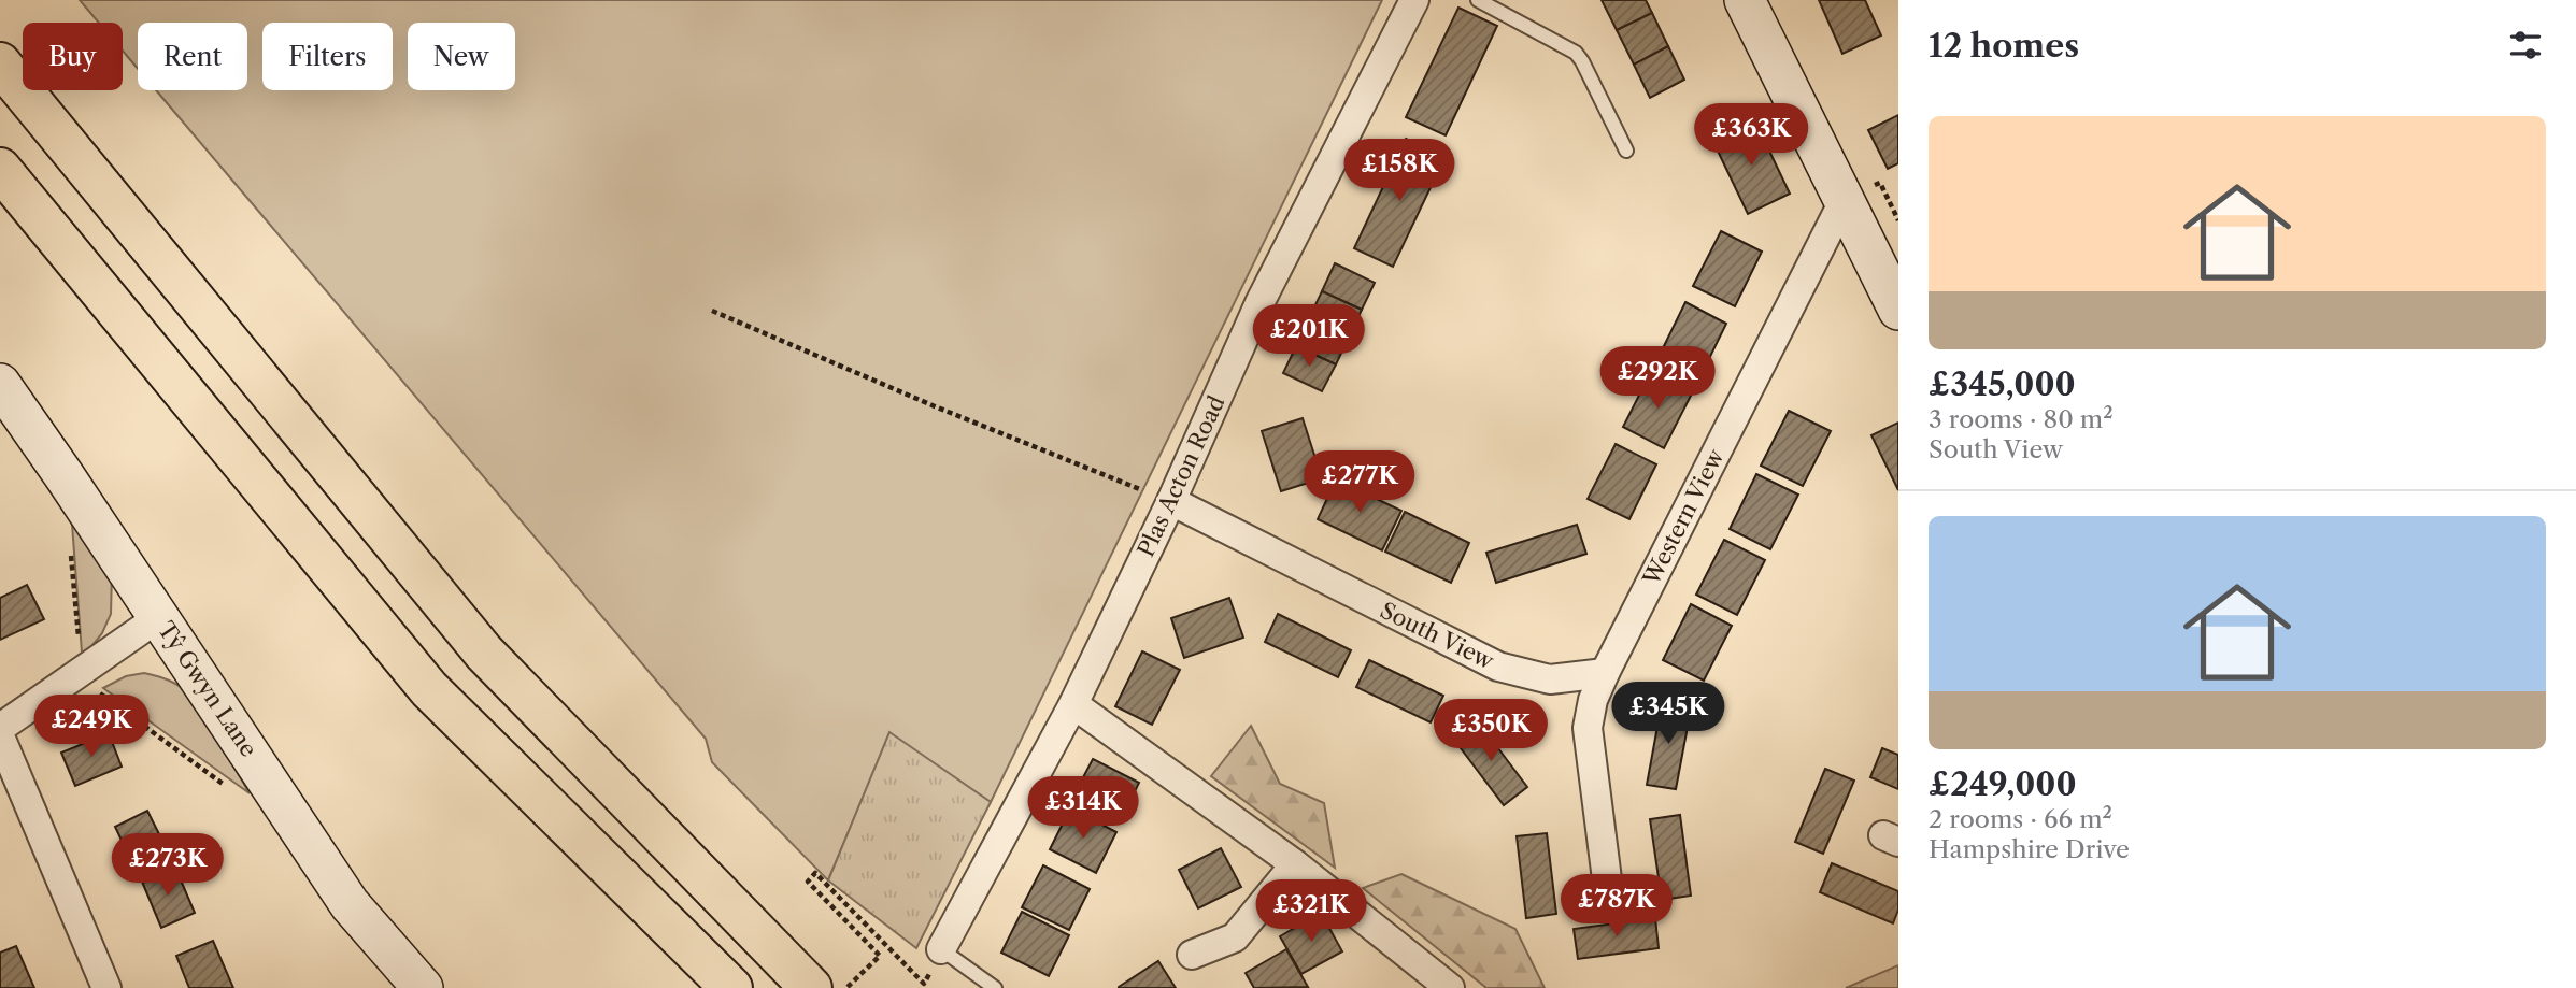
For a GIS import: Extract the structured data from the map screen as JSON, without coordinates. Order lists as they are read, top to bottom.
{
  "streets": {
    "street": [
      "Plas Acton Road",
      "Western View",
      "South View",
      "Tŷ Gwyn Lane"
    ]
  },
  "crossings": [
    ["Plas Acton Road", "South View"],
    ["Western View", "South View"]
  ],
  "page": {
    "heading": "12 homes",
    "chip": [
      "Buy",
      "Rent",
      "Filters",
      "New"
    ],
    "list": [
      {
        "name": "£345,000",
        "note": "3 rooms · 80 m² · South View"
      },
      {
        "name": "£249,000",
        "note": "2 rooms · 66 m² · Hampshire Drive"
      }
    ],
    "price": [
      "£363K",
      "£158K",
      "£201K",
      "£292K",
      "£277K",
      "£345K",
      "£249K",
      "£350K",
      "£314K",
      "£273K",
      "£787K",
      "£321K"
    ]
  }
}
